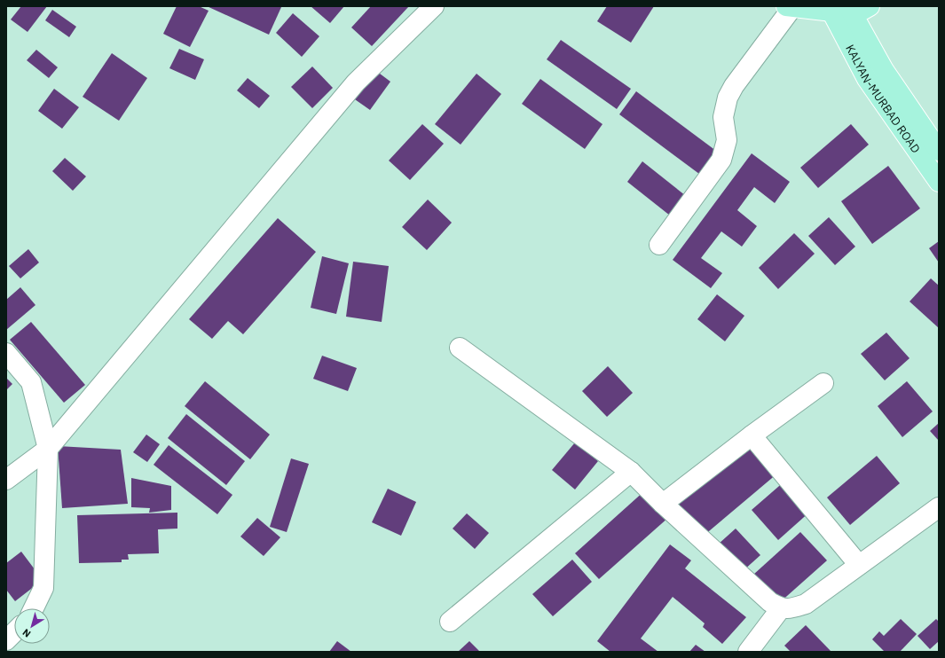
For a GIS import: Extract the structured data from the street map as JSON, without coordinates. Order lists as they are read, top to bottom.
{
  "streets": {
    "main road": ["KALYAN-MURBAD ROAD"]
  },
  "north": "bottom left"
}
